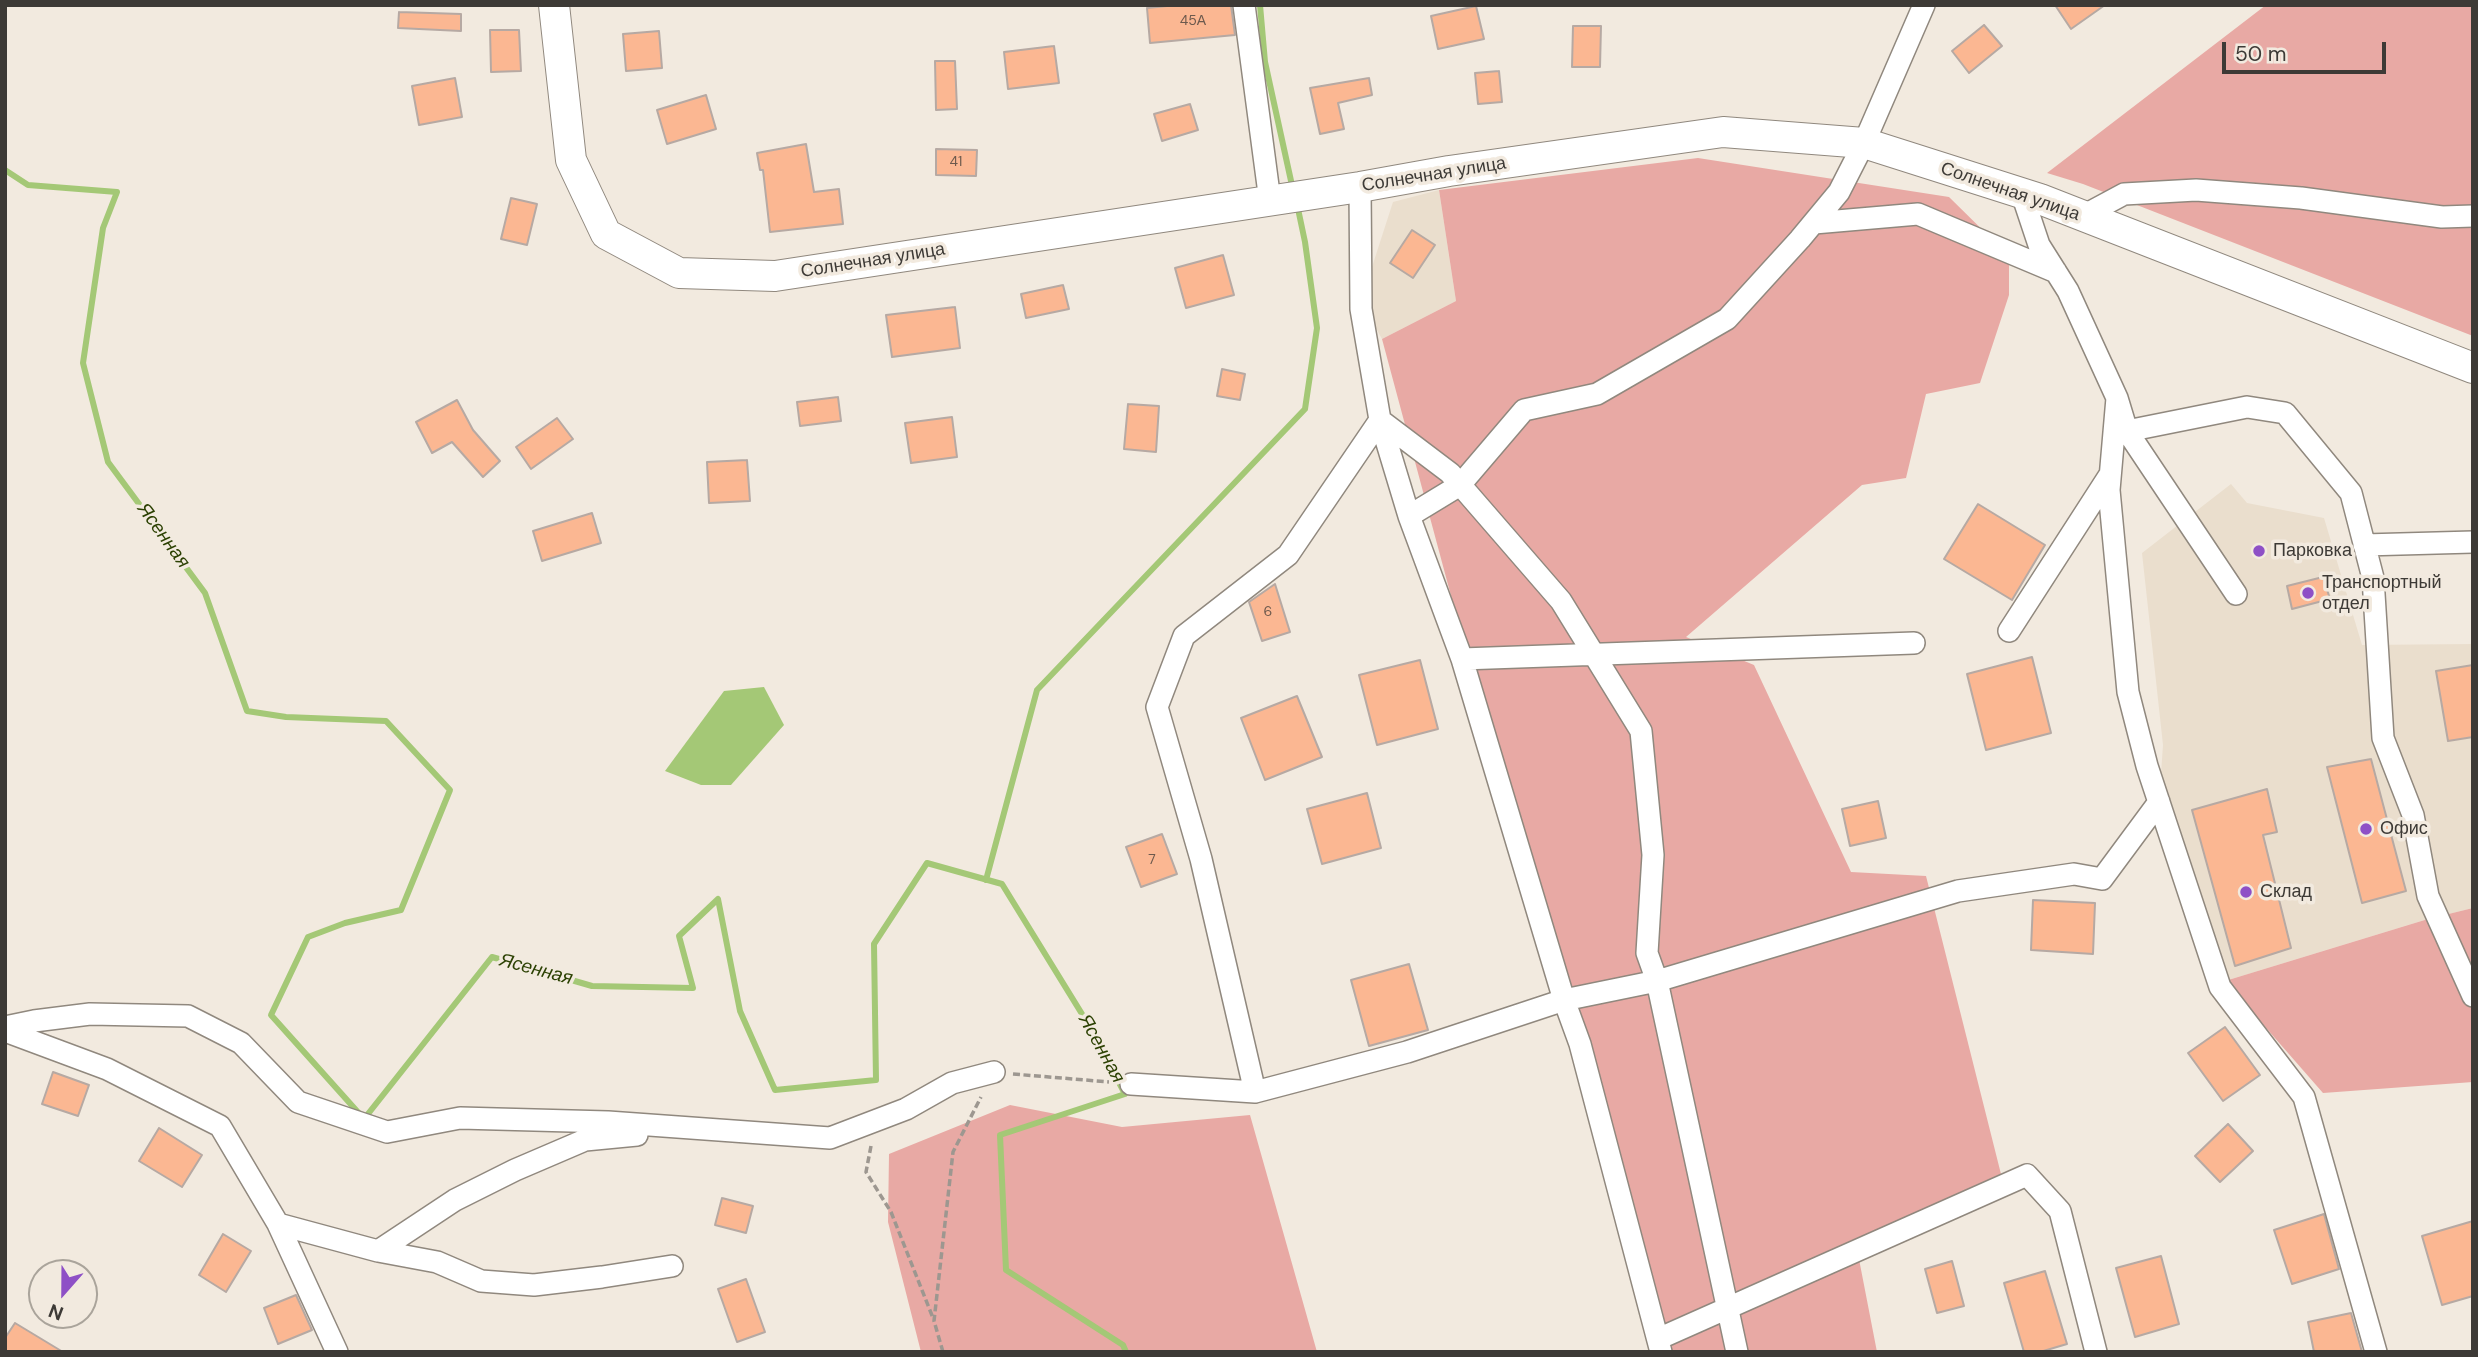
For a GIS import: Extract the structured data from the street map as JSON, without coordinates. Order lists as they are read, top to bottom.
{
  "streets": {
    "street": ["Солнечная улица"]
  },
  "water": ["Ясенная"],
  "places": [
    "Парковка",
    "Транспортный отдел",
    "Офис",
    "Склад"
  ],
  "house_numbers": [
    "45А",
    "41",
    "6",
    "7"
  ],
  "scale_bar": "50 m",
  "north": "bottom"
}
